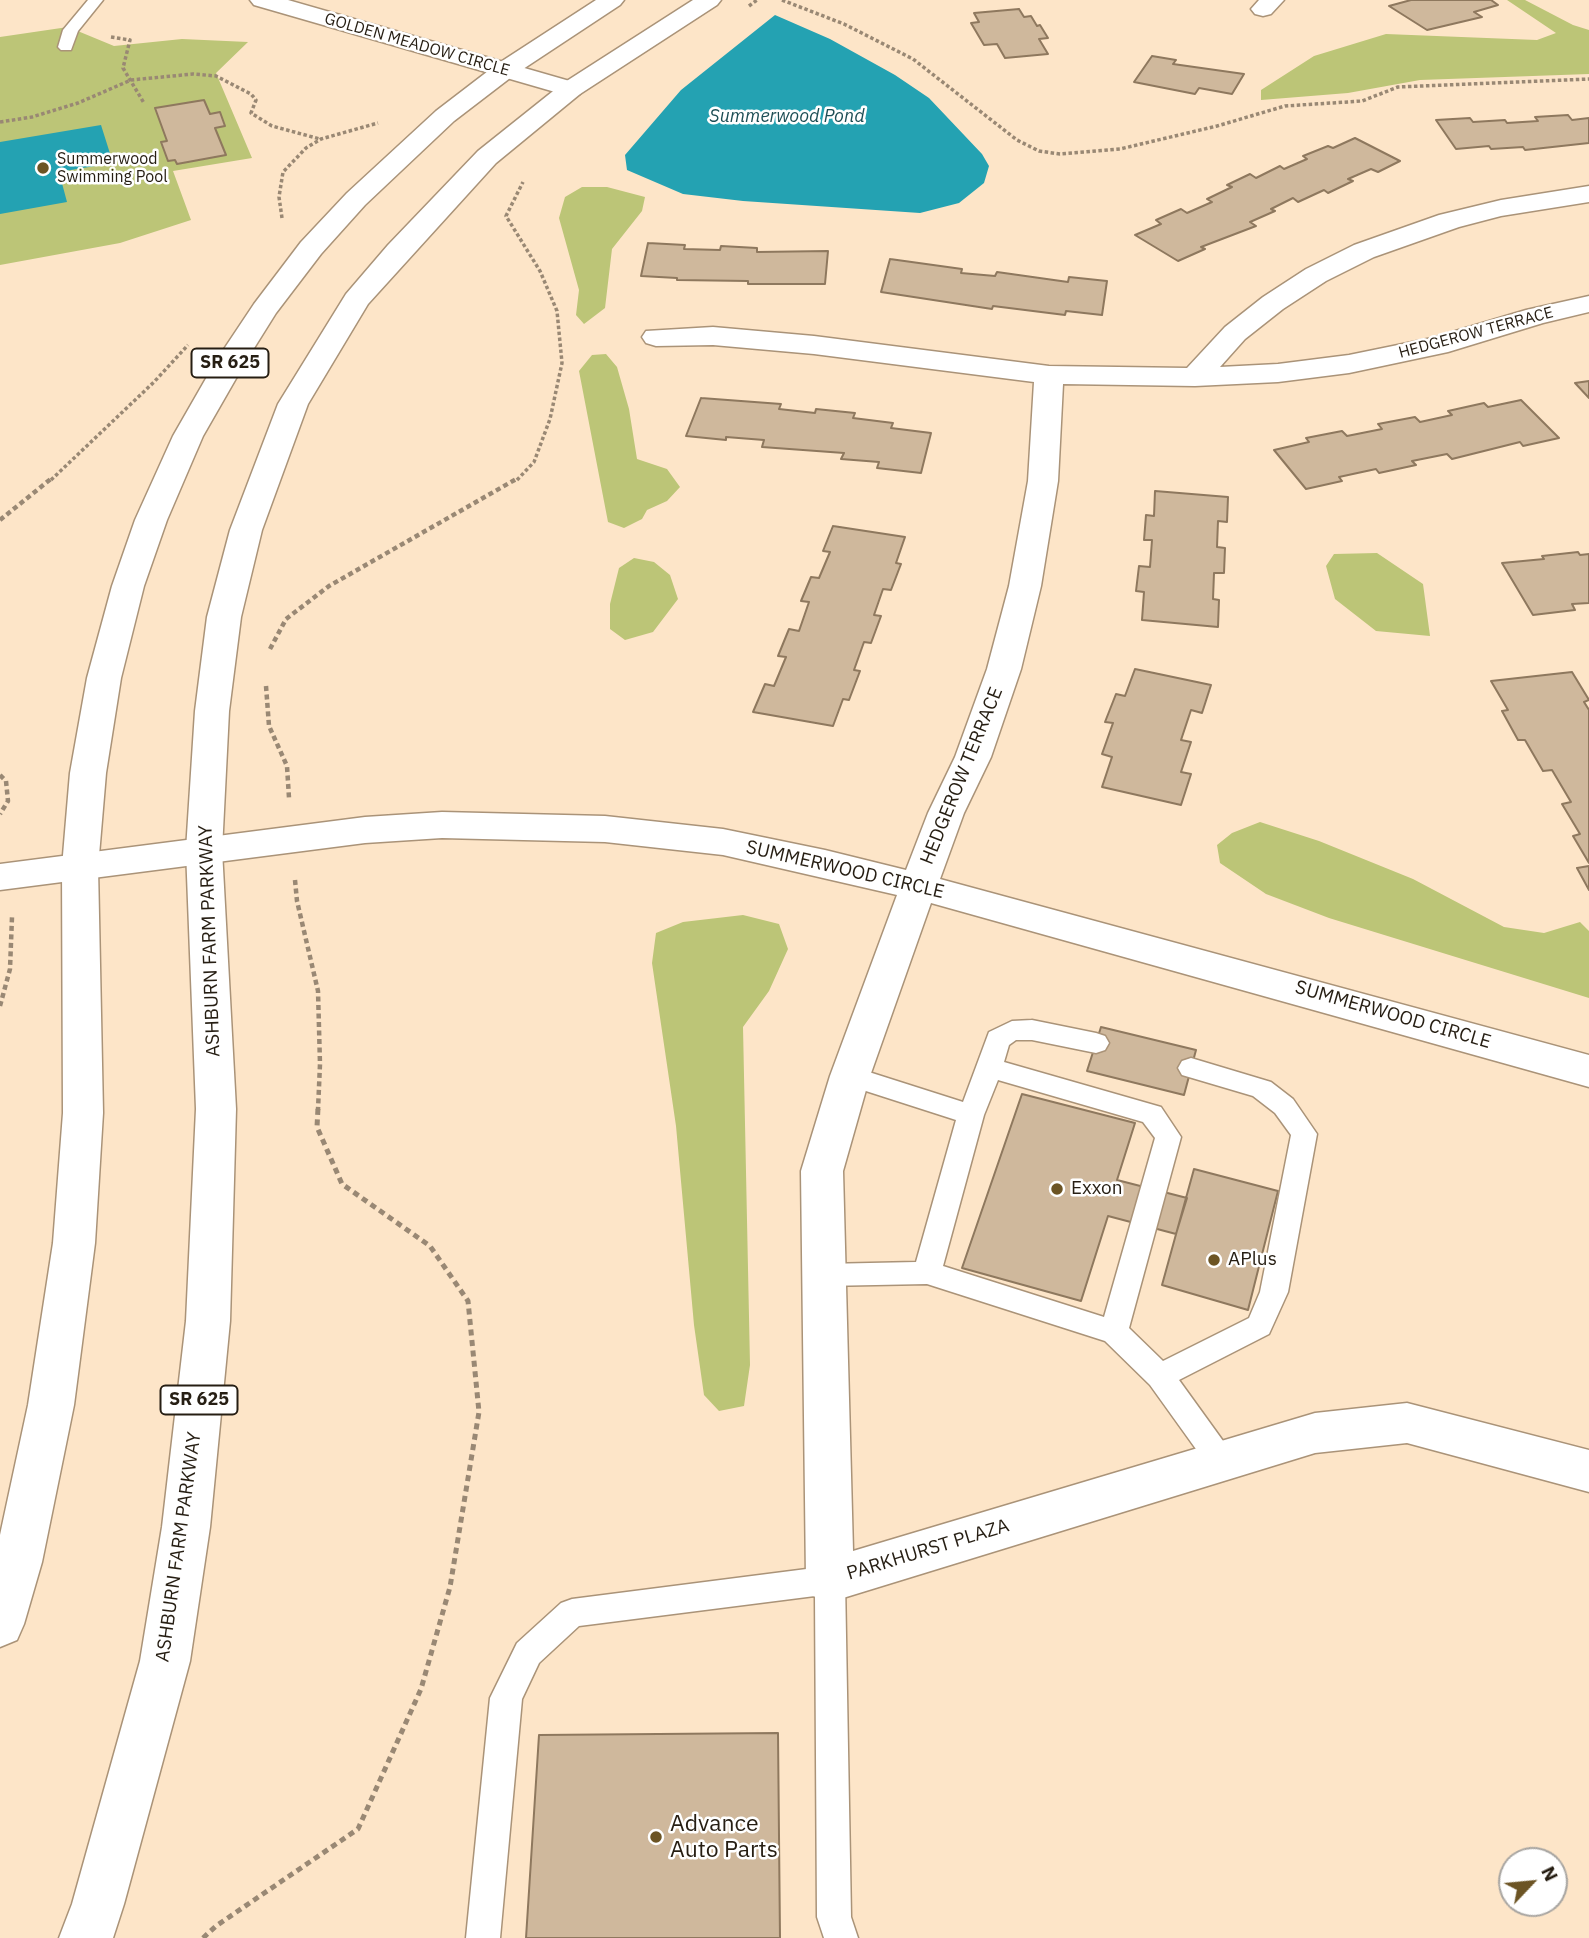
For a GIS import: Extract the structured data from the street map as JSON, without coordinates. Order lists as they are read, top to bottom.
{
  "streets": {
    "street": [
      "GOLDEN MEADOW CIRCLE",
      "HEDGEROW TERRACE",
      "SR 625",
      "SUMMERWOOD CIRCLE",
      "ASHBURN FARM PARKWAY",
      "PARKHURST PLAZA"
    ]
  },
  "crossings": [
    ["GOLDEN MEADOW CIRCLE", "SR 625"],
    ["GOLDEN MEADOW CIRCLE", "ASHBURN FARM PARKWAY"],
    ["HEDGEROW TERRACE", "SUMMERWOOD CIRCLE"],
    ["HEDGEROW TERRACE", "PARKHURST PLAZA"],
    ["SR 625", "SUMMERWOOD CIRCLE"],
    ["SUMMERWOOD CIRCLE", "ASHBURN FARM PARKWAY"],
    ["SUMMERWOOD CIRCLE", "PARKHURST PLAZA"]
  ],
  "water": ["Summerwood Pond"],
  "places": [
    "Summerwood Swimming Pool",
    "Exxon",
    "APlus",
    "Advance Auto Parts"
  ],
  "north": "top right"
}
